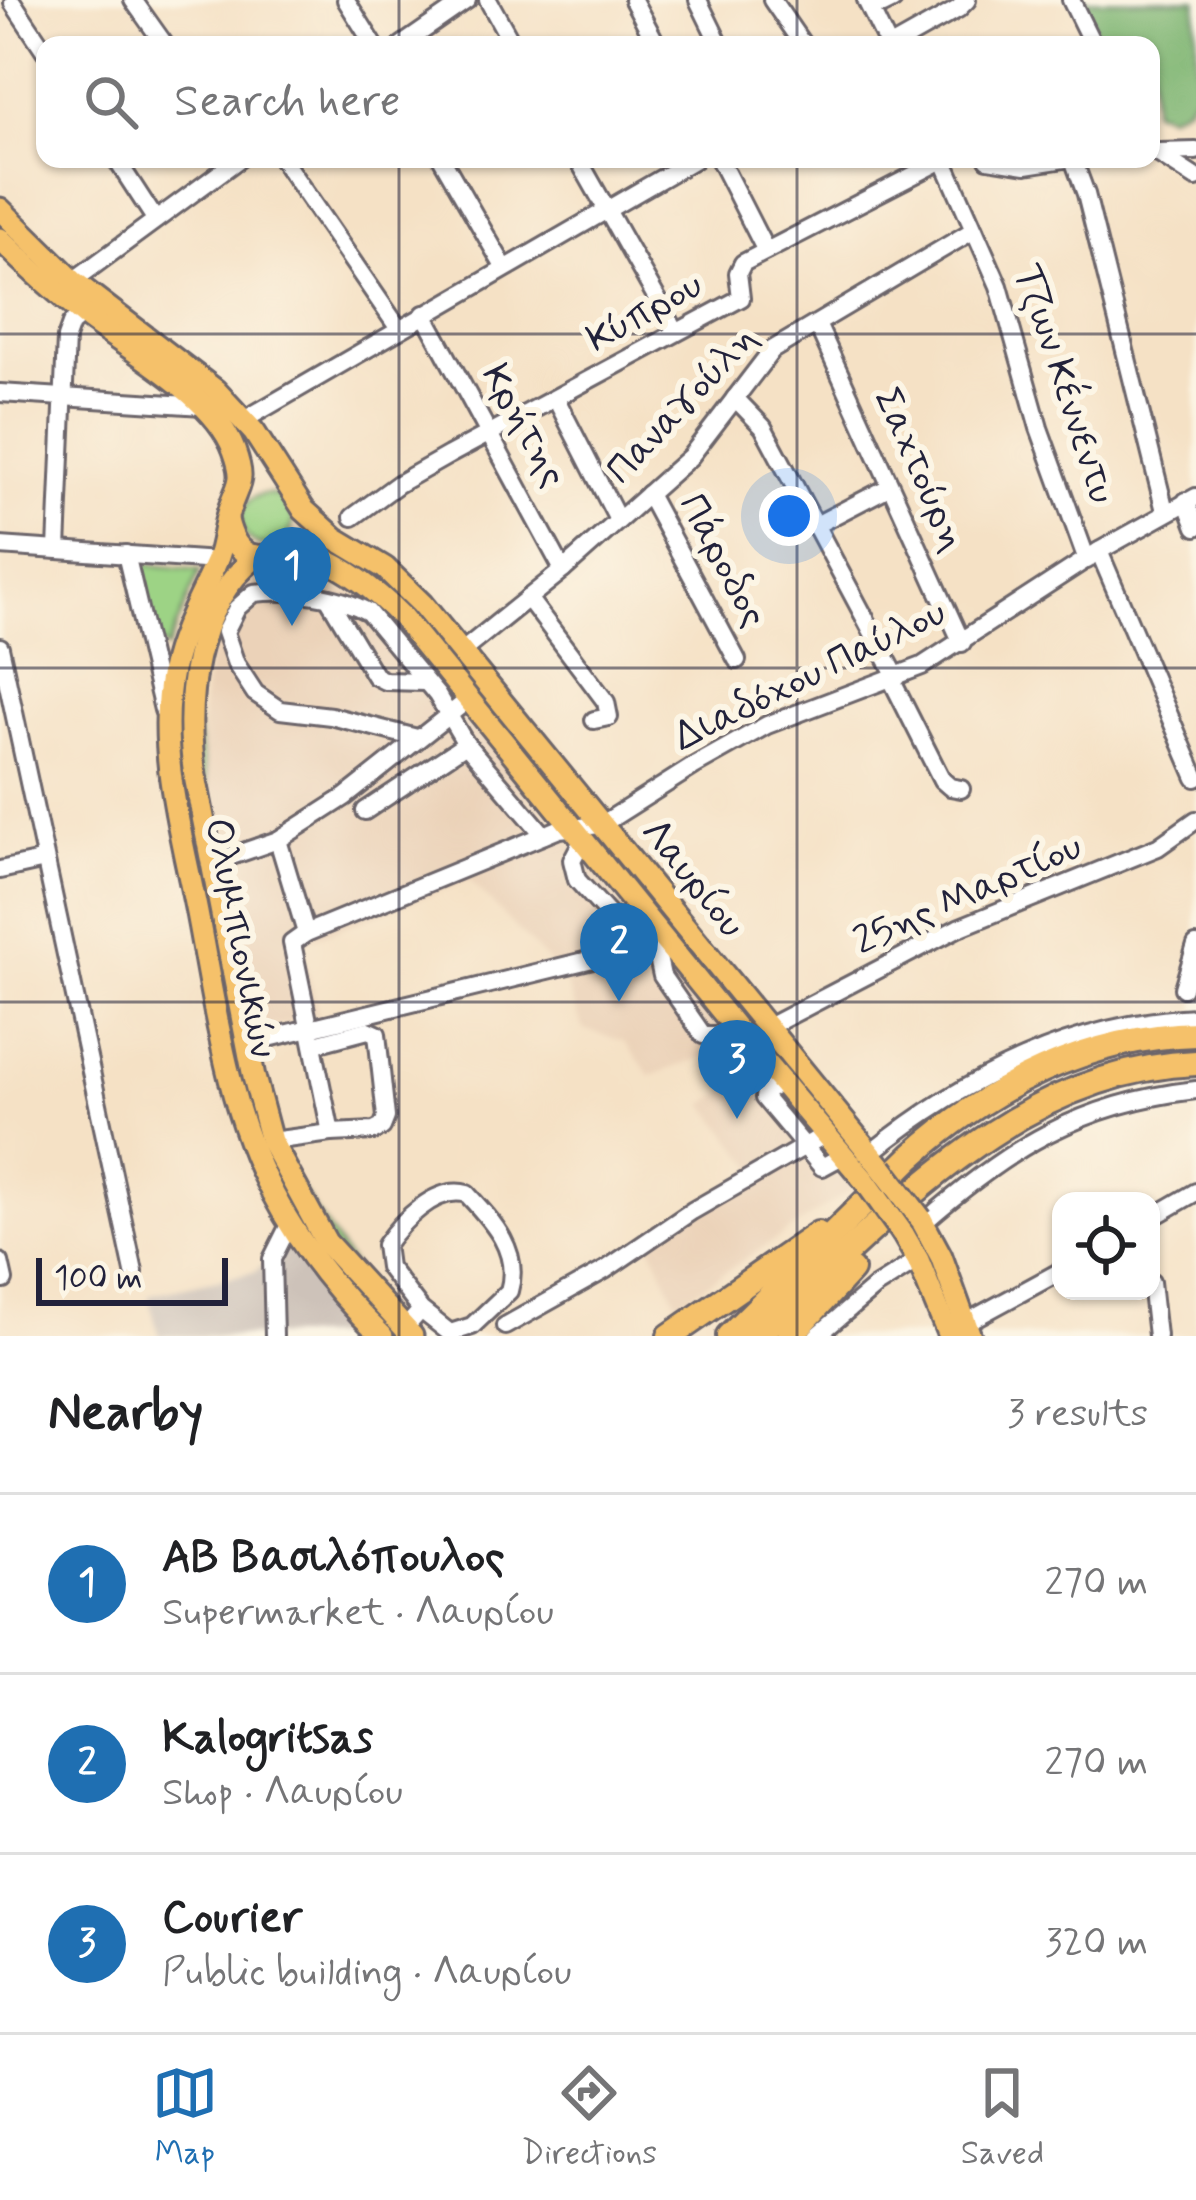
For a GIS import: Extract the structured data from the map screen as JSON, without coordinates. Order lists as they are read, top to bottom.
{
  "streets": {
    "main road": ["Λαυρίου", "Ολυμπιονικών"],
    "street": [
      "Κύπρου",
      "Τζων Κέννεντυ",
      "Παναγούλη",
      "Κρήτης",
      "Σαχτούρη",
      "Πάροδος",
      "Διαδόχου Παύλου",
      "25ης Μαρτίου"
    ]
  },
  "crossings": [
    ["Κύπρου", "Κρήτης"],
    ["Τζων Κέννεντυ", "Παναγούλη"],
    ["Τζων Κέννεντυ", "Διαδόχου Παύλου"],
    ["Παναγούλη", "Κρήτης"],
    ["Παναγούλη", "Σαχτούρη"],
    ["Παναγούλη", "Πάροδος"],
    ["Παναγούλη", "Λαυρίου"],
    ["Σαχτούρη", "Διαδόχου Παύλου"],
    ["Διαδόχου Παύλου", "Λαυρίου"],
    ["Λαυρίου", "25ης Μαρτίου"],
    ["Λαυρίου", "Ολυμπιονικών"]
  ],
  "scale_bar": "100 m",
  "page": {
    "search": "Search here",
    "pins": ["1", "2", "3"],
    "scale": "100 m",
    "heading": ["Nearby", "3 results"],
    "list": [
      {
        "mark": "1",
        "name": "ΑΒ Βασιλόπουλος",
        "note": "Supermarket · Λαυρίου",
        "value": "270 m"
      },
      {
        "mark": "2",
        "name": "Kalogritsas",
        "note": "Shop · Λαυρίου",
        "value": "270 m"
      },
      {
        "mark": "3",
        "name": "Courier",
        "note": "Public building · Λαυρίου",
        "value": "320 m"
      }
    ],
    "nav": ["Map", "Directions", "Saved"]
  }
}
